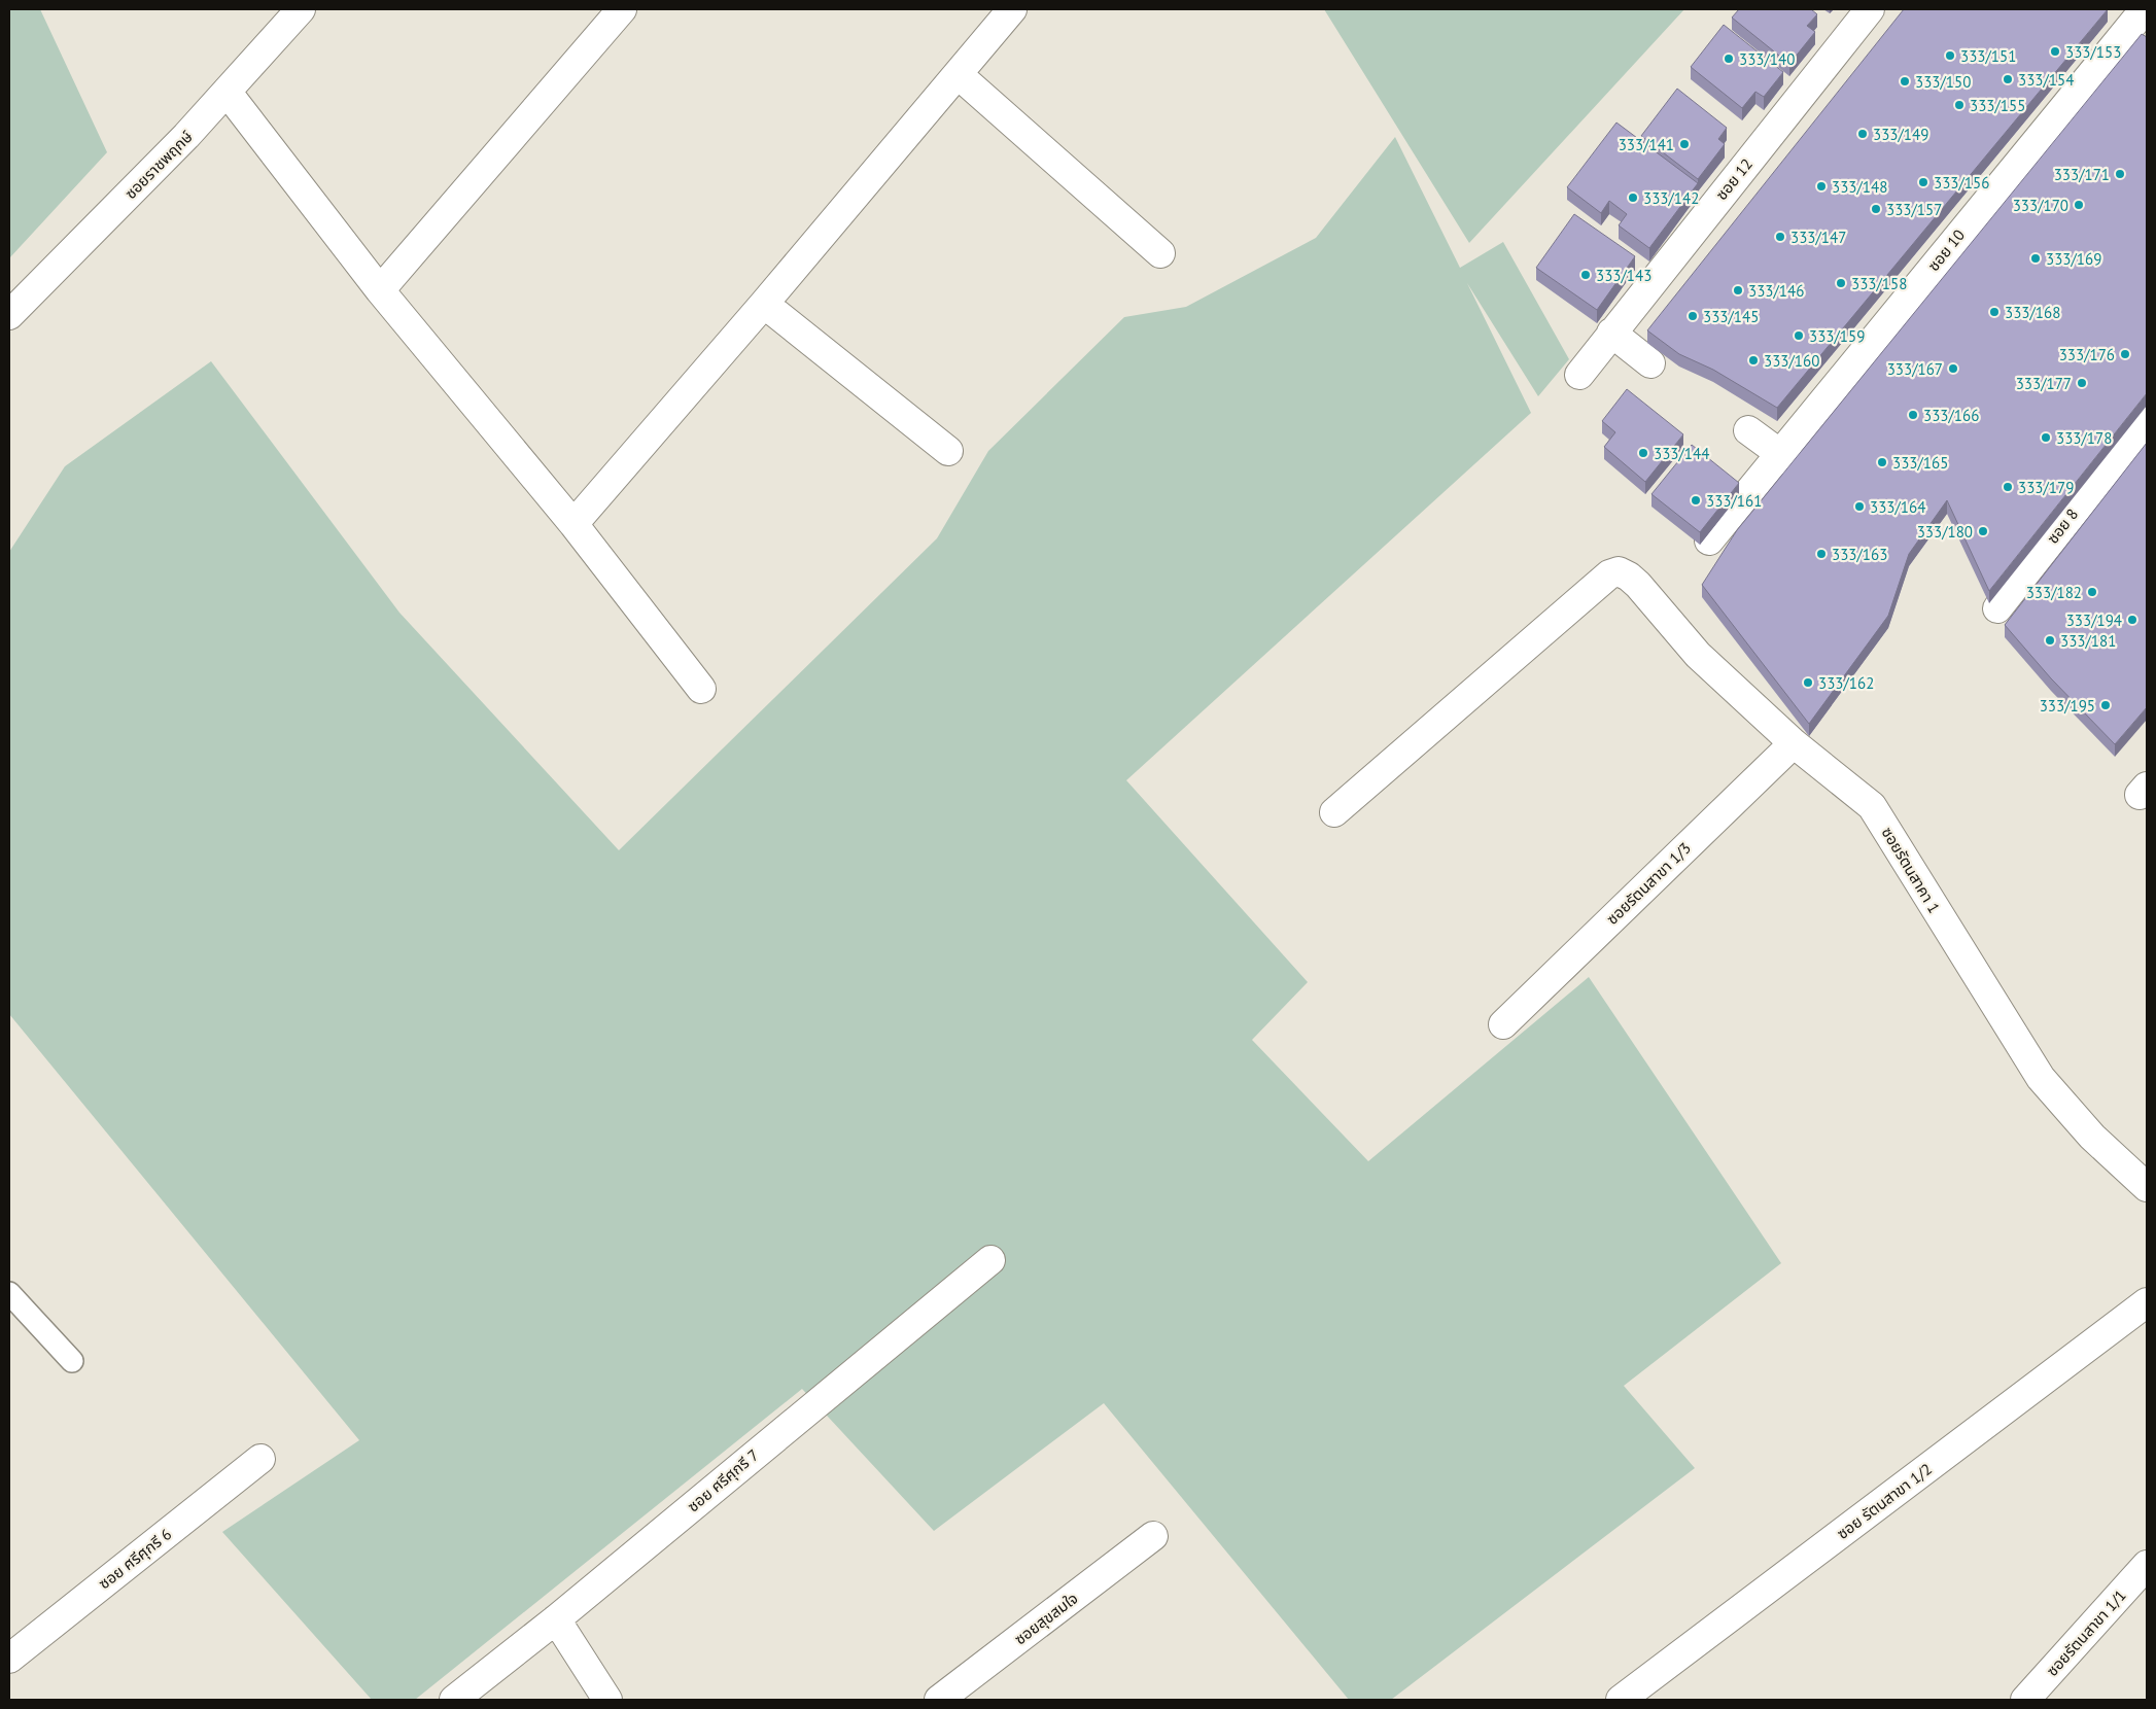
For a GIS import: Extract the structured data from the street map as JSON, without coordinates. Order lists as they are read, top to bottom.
{
  "streets": {
    "street": [
      "ซอยราชพฤกษ์",
      "ซอย 12",
      "ซอย 10",
      "ซอย 8",
      "ซอยรัตนสาคา 1",
      "ซอยรัตนสาขา 1/3",
      "ซอย ศรีศุกรี 7",
      "ซอย รัตนสาขา 1/2",
      "ซอย ศรีศุกรี 6",
      "ซอยสุขสมใจ",
      "ซอยรัตนสาขา 1/1"
    ]
  },
  "crossings": [
    ["ซอยรัตนสาคา 1", "ซอยรัตนสาขา 1/3"]
  ],
  "places": [
    "333/153",
    "333/151",
    "333/140",
    "333/154",
    "333/150",
    "333/155",
    "333/149",
    "333/141",
    "333/171",
    "333/156",
    "333/148",
    "333/142",
    "333/170",
    "333/157",
    "333/147",
    "333/169",
    "333/143",
    "333/158",
    "333/146",
    "333/168",
    "333/145",
    "333/159",
    "333/176",
    "333/160",
    "333/167",
    "333/177",
    "333/166",
    "333/178",
    "333/144",
    "333/165",
    "333/179",
    "333/161",
    "333/164",
    "333/180",
    "333/163",
    "333/182",
    "333/194",
    "333/181",
    "333/162",
    "333/195"
  ]
}
